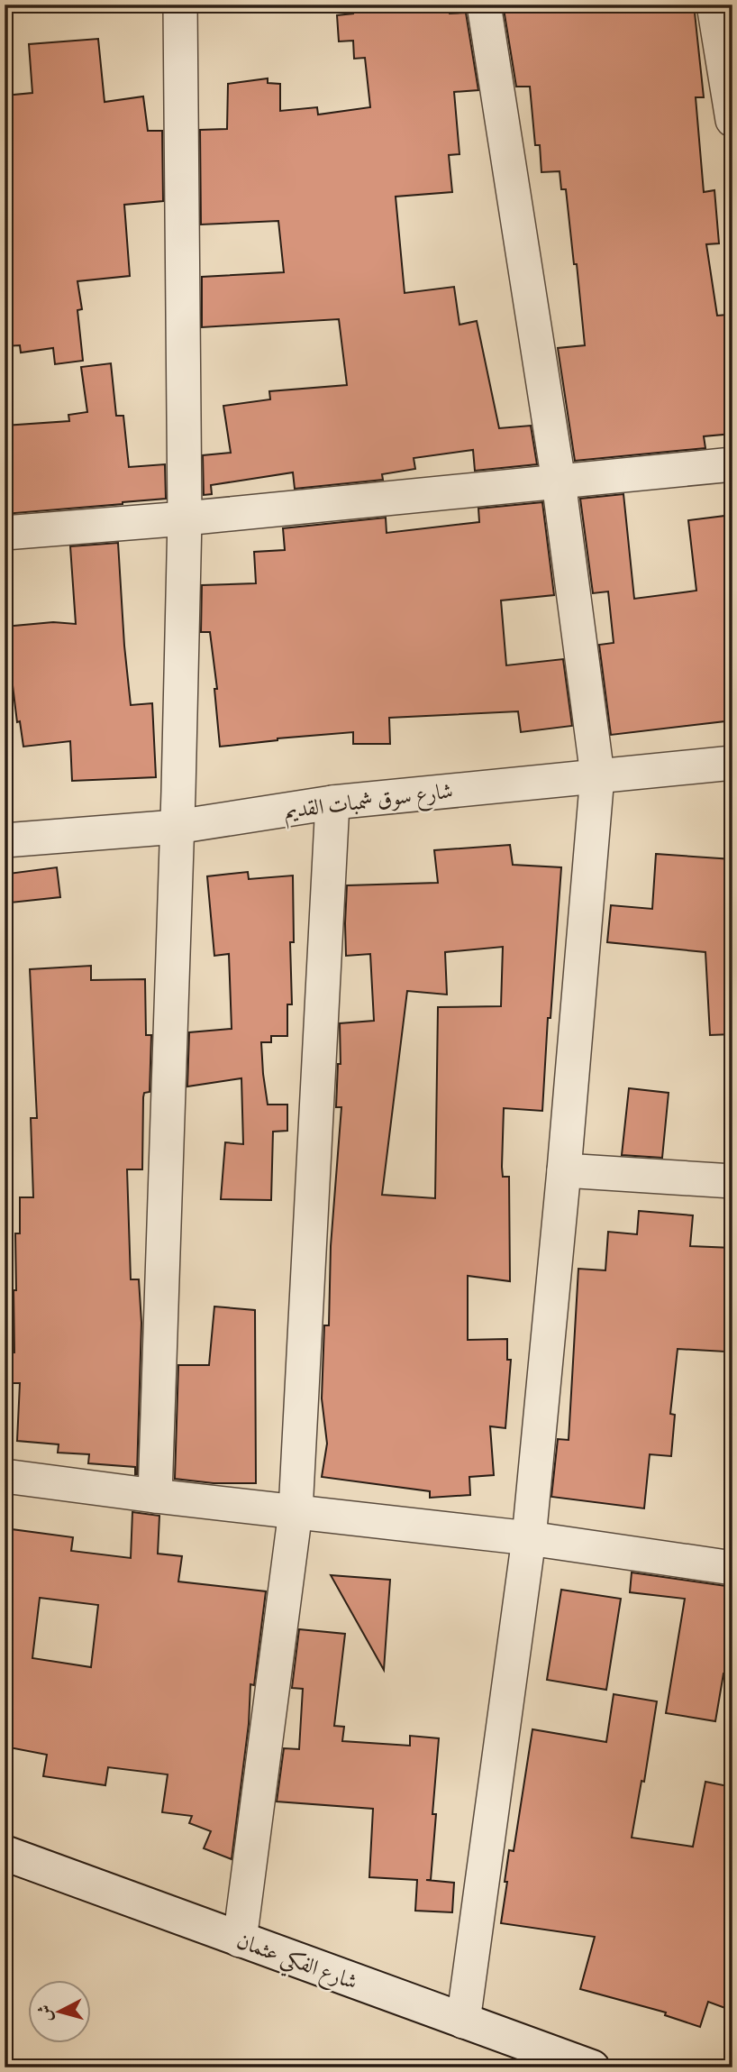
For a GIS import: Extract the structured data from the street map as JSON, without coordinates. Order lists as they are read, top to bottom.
{
  "streets": {
    "street": ["شارع سوق شمبات القديم", "شارع الفكي عثمان"]
  },
  "north": "left"
}
